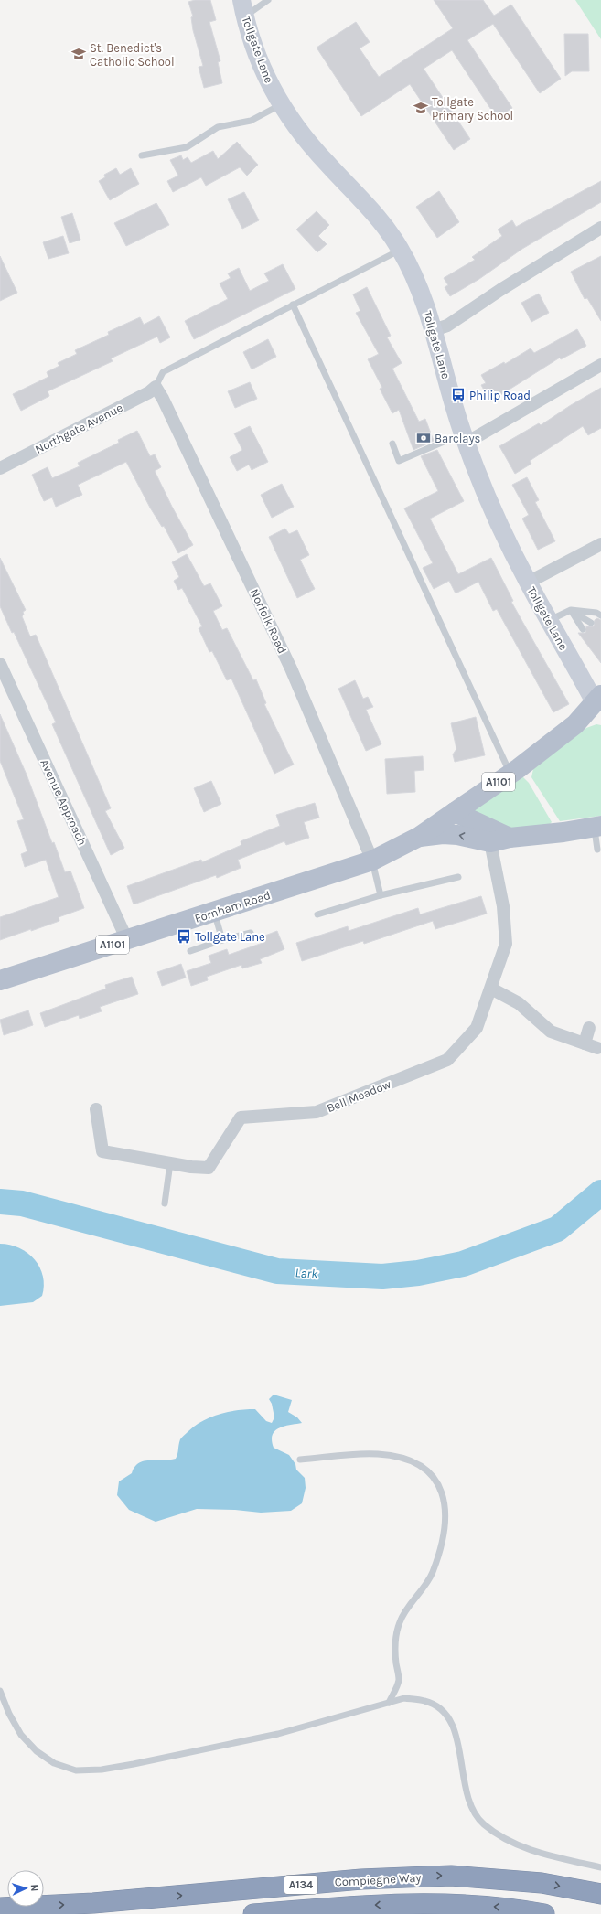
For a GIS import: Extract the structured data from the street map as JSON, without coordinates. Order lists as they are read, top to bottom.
{
  "streets": {
    "highway": ["Compiegne Way", "A134"],
    "main road": ["A1101", "Fornham Road"],
    "street": [
      "Tollgate Lane",
      "Northgate Avenue",
      "Norfolk Road",
      "Avenue Approach",
      "Bell Meadow"
    ]
  },
  "crossings": [
    ["Tollgate Lane", "Fornham Road"],
    ["Northgate Avenue", "Norfolk Road"],
    ["Norfolk Road", "Fornham Road"],
    ["Avenue Approach", "Fornham Road"],
    ["Fornham Road", "Bell Meadow"]
  ],
  "water": ["Lark"],
  "places": {
    "school or university": ["St. Benedict's Catholic School", "Tollgate Primary School"],
    "bus stop": ["Philip Road", "Tollgate Lane"],
    "bank": ["Barclays"]
  },
  "north": "right"
}
